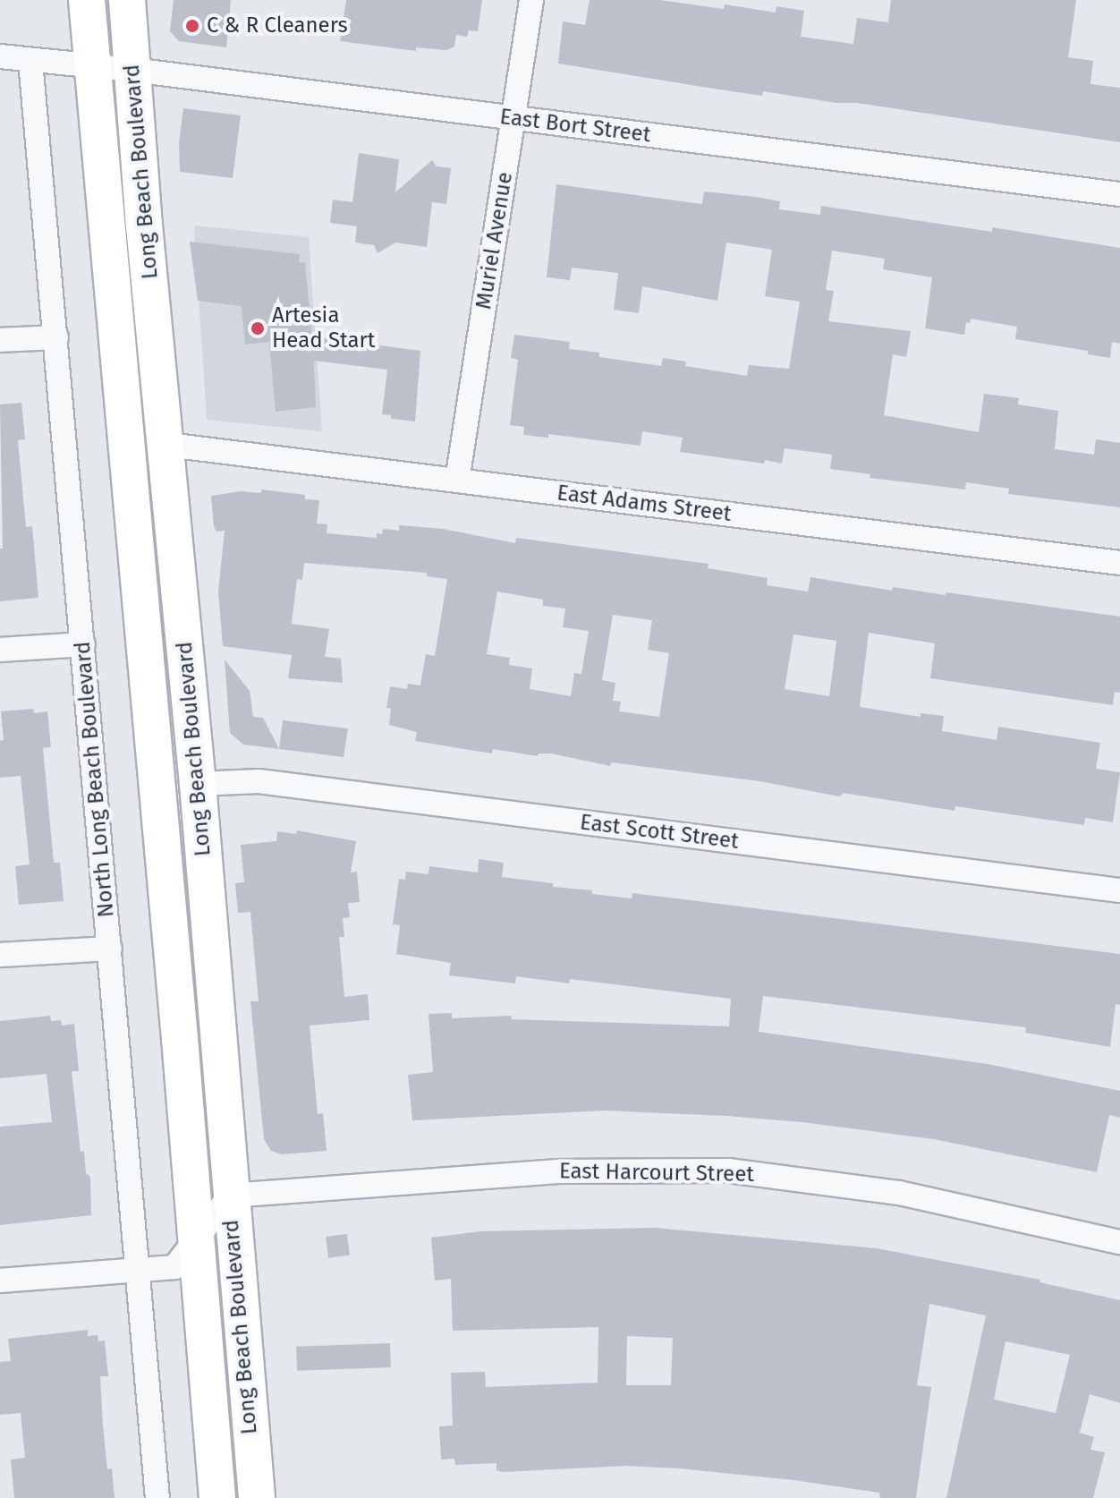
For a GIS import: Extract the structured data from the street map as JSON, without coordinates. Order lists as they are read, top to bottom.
{
  "streets": {
    "main road": ["Long Beach Boulevard"],
    "street": [
      "East Bort Street",
      "Muriel Avenue",
      "East Adams Street",
      "North Long Beach Boulevard",
      "East Scott Street",
      "East Harcourt Street"
    ]
  },
  "crossings": [
    ["East Bort Street", "Long Beach Boulevard"],
    ["East Bort Street", "Muriel Avenue"],
    ["East Bort Street", "North Long Beach Boulevard"],
    ["Long Beach Boulevard", "East Adams Street"],
    ["Long Beach Boulevard", "East Scott Street"],
    ["Long Beach Boulevard", "East Harcourt Street"],
    ["Muriel Avenue", "East Adams Street"]
  ],
  "places": ["C & R Cleaners", "Artesia Head Start"]
}
